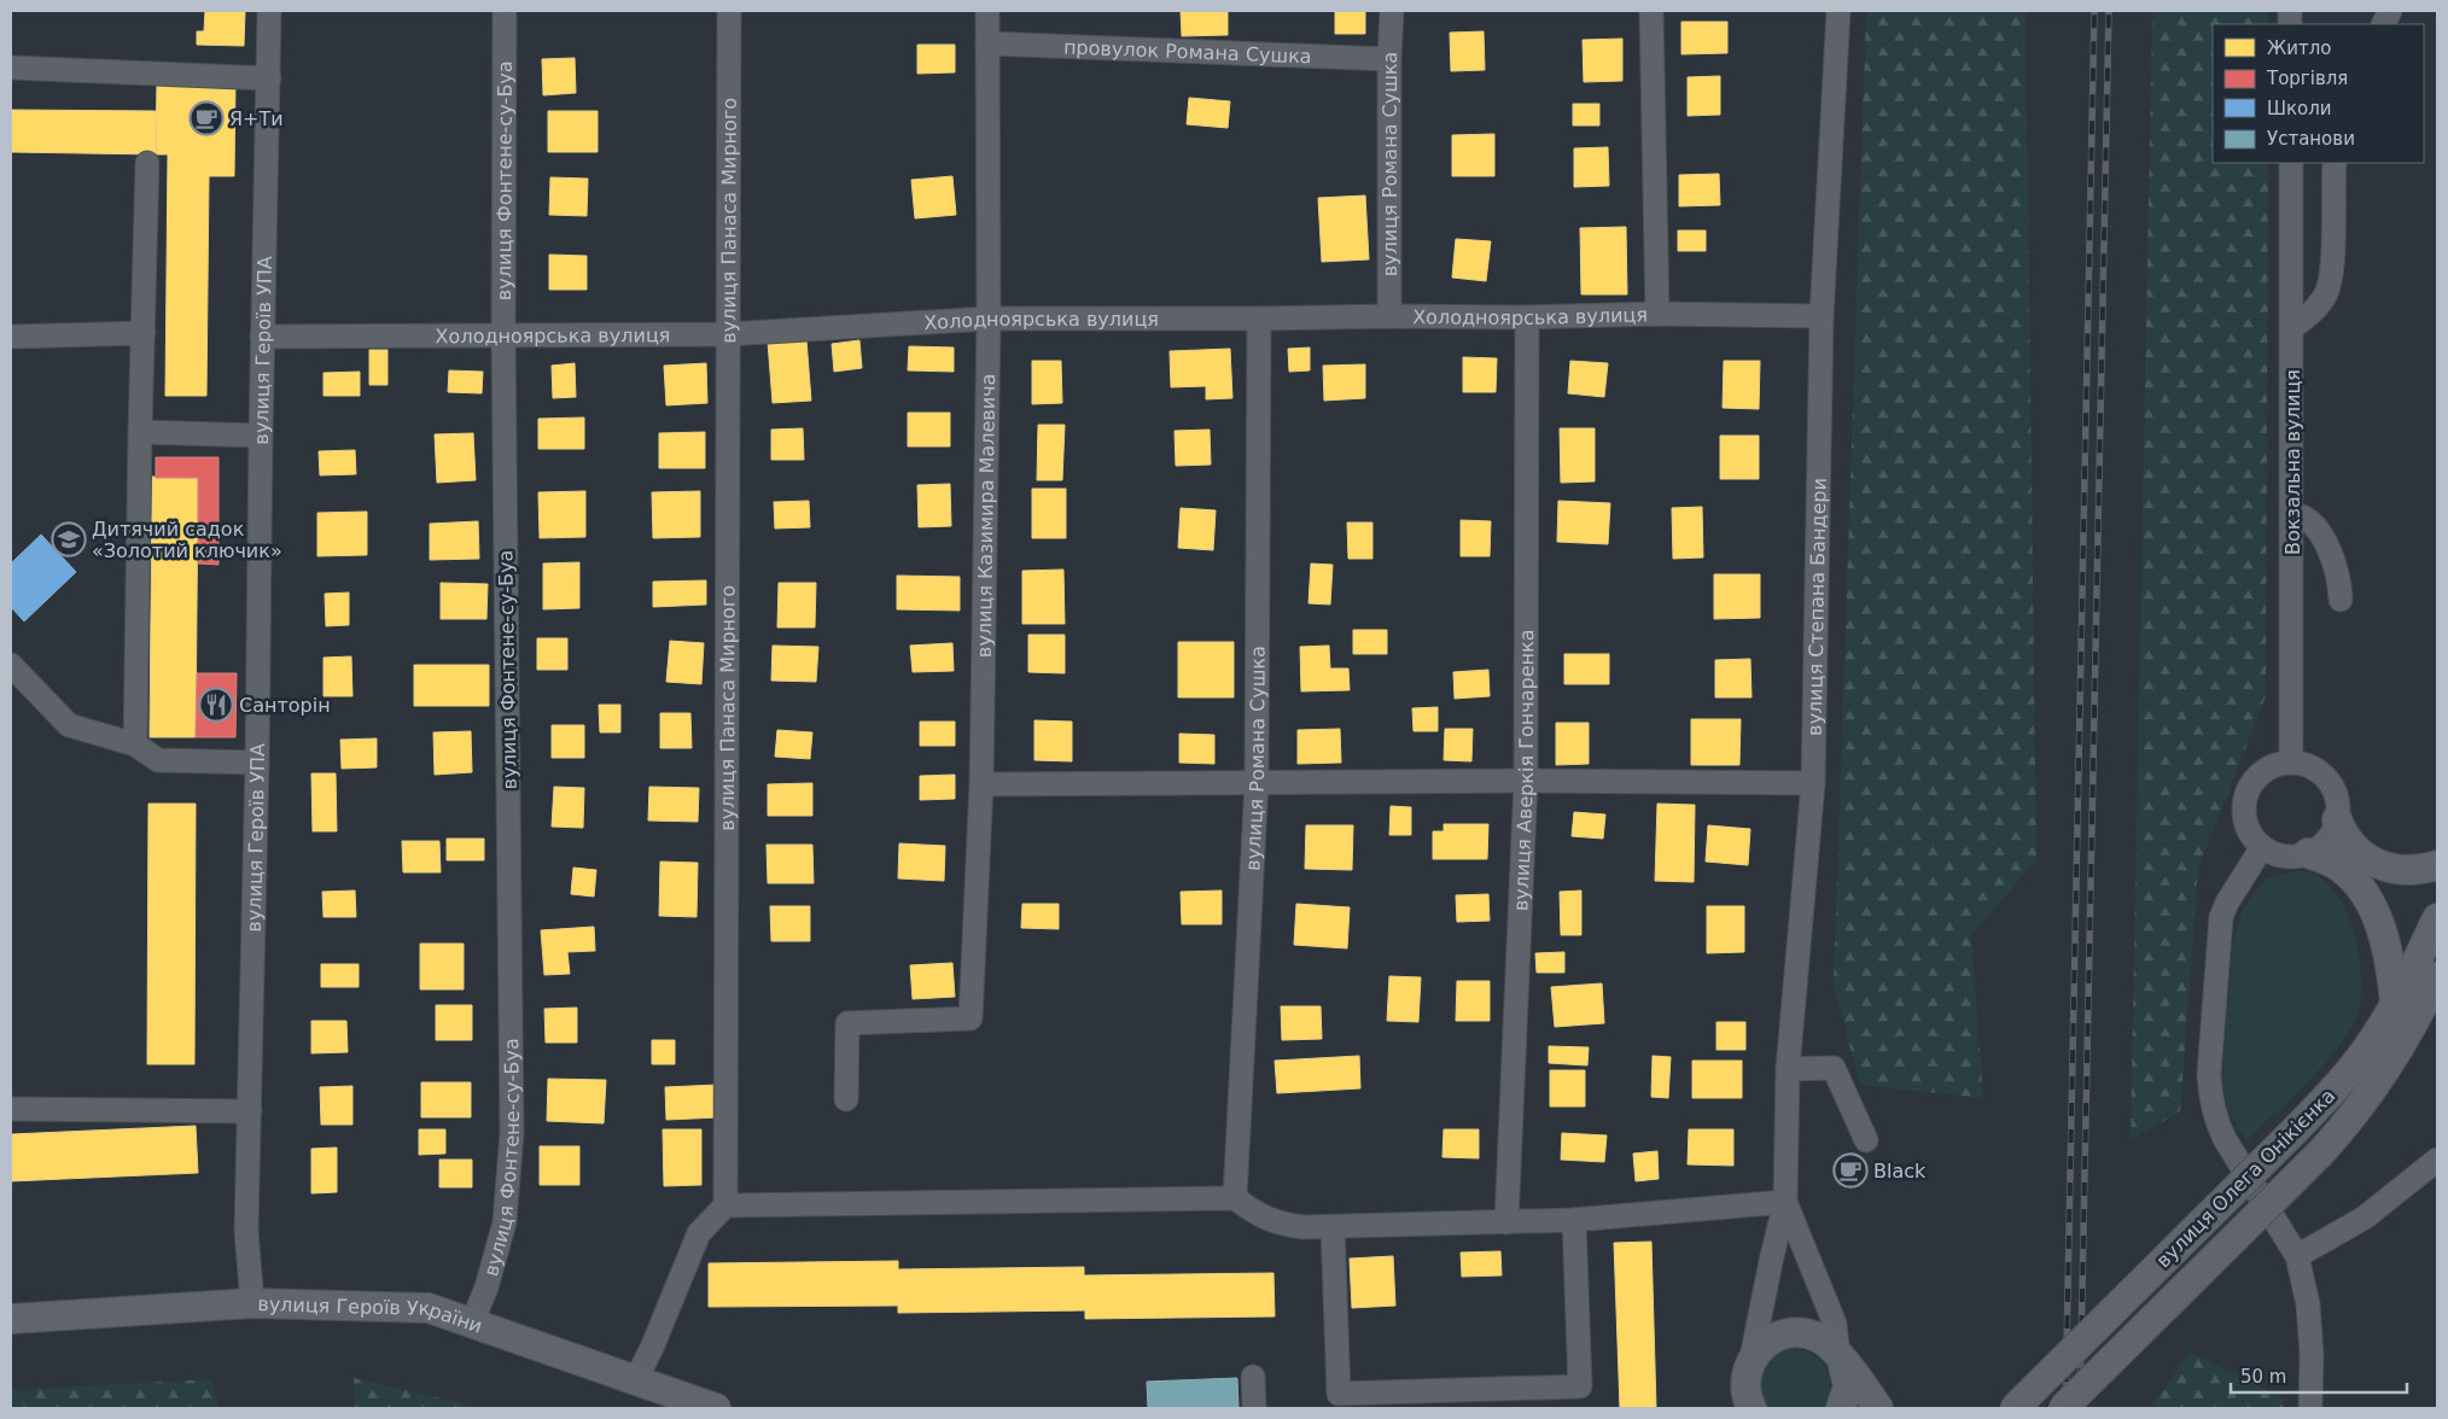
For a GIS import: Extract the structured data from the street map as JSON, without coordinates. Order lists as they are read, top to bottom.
{
  "streets": {
    "main road": ["вулиця Олега Онікієнка", "вулиця Героїв України"],
    "street": [
      "провулок Романа Сушка",
      "вулиця Романа Сушка",
      "вулиця Фонтене-су-Буа",
      "вулиця Панаса Мирного",
      "Холодноярська вулиця",
      "вулиця Героїв УПА",
      "Вокзальна вулиця",
      "вулиця Казимира Малевича",
      "вулиця Степана Бандери",
      "вулиця Аверкія Гончаренка"
    ]
  },
  "crossings": [
    ["провулок Романа Сушка", "вулиця Романа Сушка"],
    ["провулок Романа Сушка", "вулиця Казимира Малевича"],
    ["вулиця Романа Сушка", "Холодноярська вулиця"],
    ["вулиця Фонтене-су-Буа", "Холодноярська вулиця"],
    ["вулиця Фонтене-су-Буа", "вулиця Героїв України"],
    ["вулиця Панаса Мирного", "Холодноярська вулиця"],
    ["Холодноярська вулиця", "вулиця Героїв УПА"],
    ["Холодноярська вулиця", "вулиця Казимира Малевича"],
    ["Холодноярська вулиця", "вулиця Степана Бандери"],
    ["Холодноярська вулиця", "вулиця Аверкія Гончаренка"],
    ["вулиця Героїв УПА", "вулиця Героїв України"]
  ],
  "places": {
    "cafe": ["Я+Ти", "Black"],
    "school or university": ["Дитячий садок «Золотий ключик»"],
    "restaurant": ["Санторін"]
  },
  "legend": [
    "Житло",
    "Торгівля",
    "Школи",
    "Установи"
  ],
  "scale_bar": "50 m"
}
